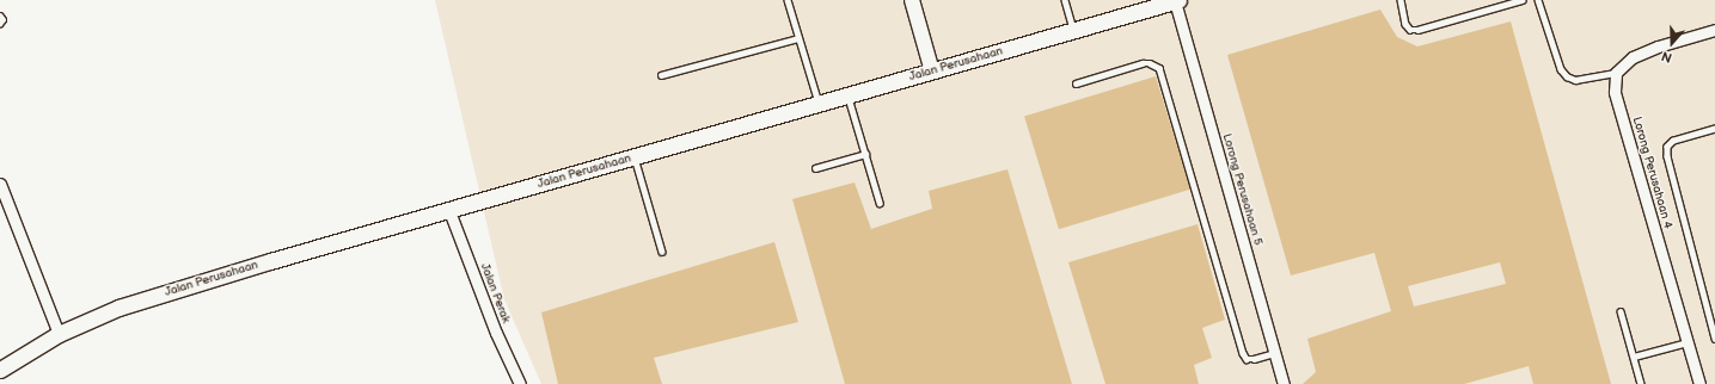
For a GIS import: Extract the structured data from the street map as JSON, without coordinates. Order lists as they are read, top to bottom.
{
  "streets": {
    "main road": ["Jalan Perusahaan"],
    "street": ["Lorong Perusahaan 4", "Lorong Perusahaan 5", "Jalan Perak"]
  },
  "crossings": [
    ["Jalan Perusahaan", "Lorong Perusahaan 5"],
    ["Jalan Perusahaan", "Jalan Perak"]
  ],
  "north": "bottom"
}
